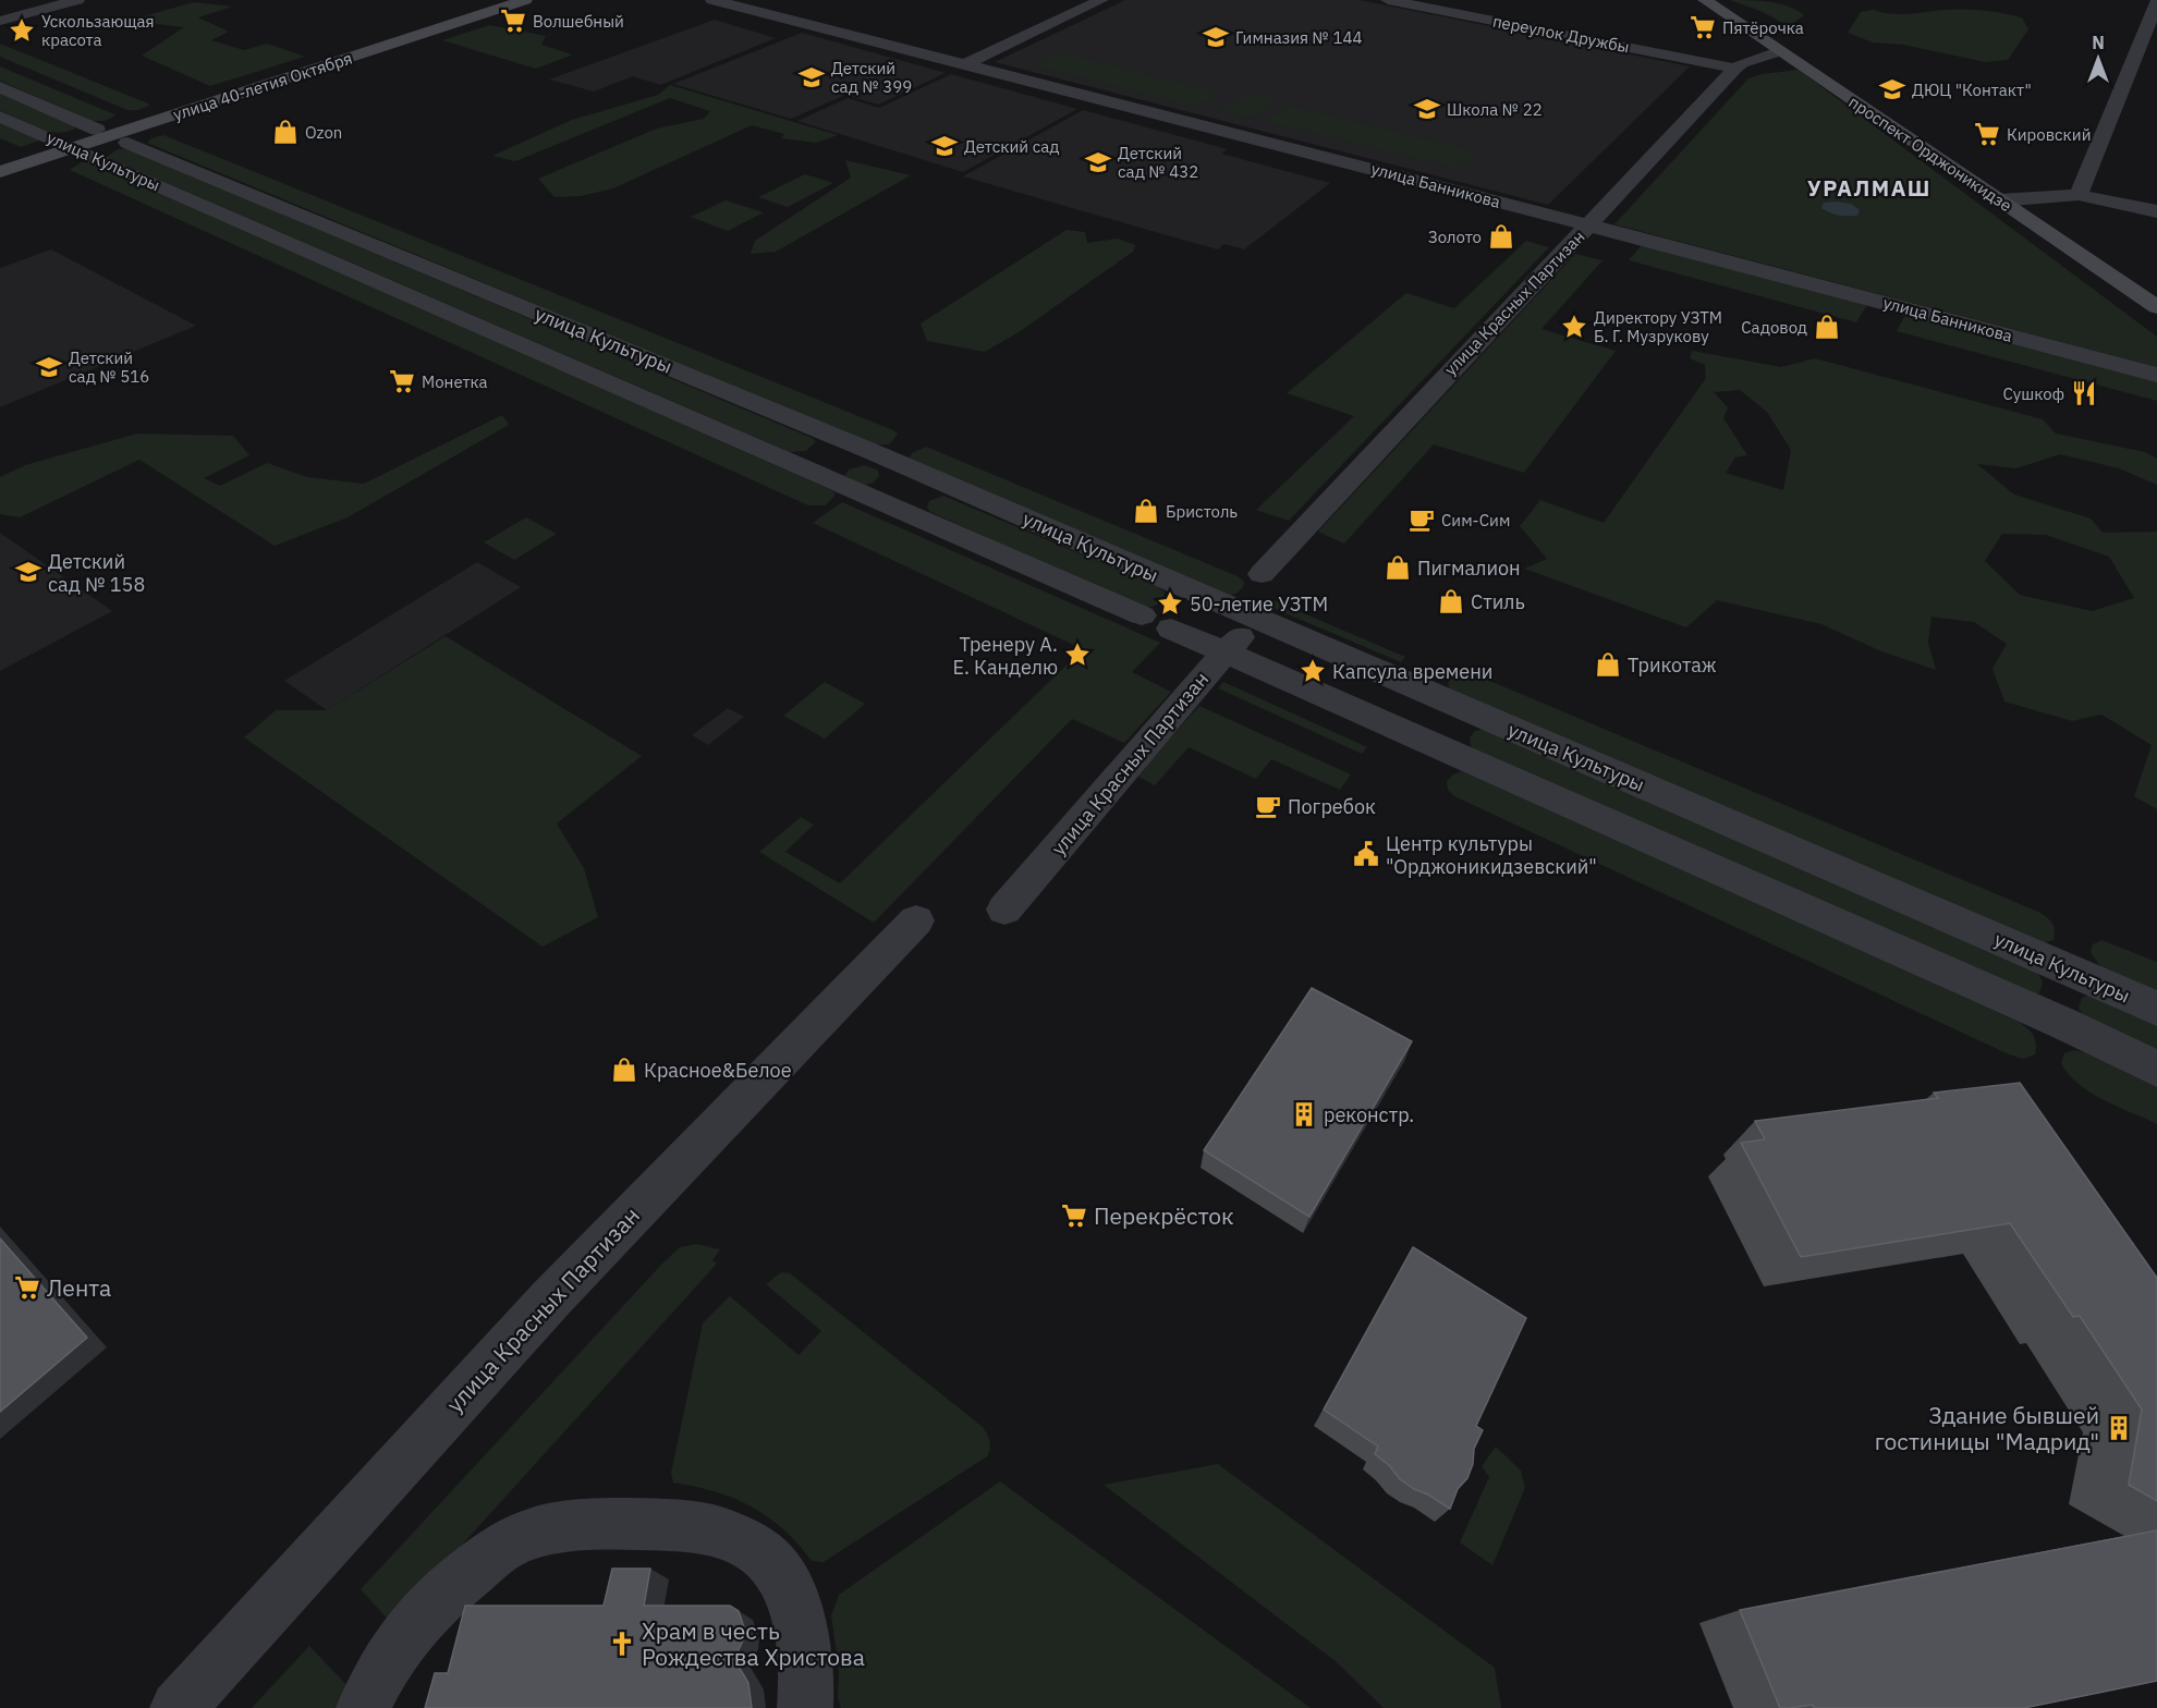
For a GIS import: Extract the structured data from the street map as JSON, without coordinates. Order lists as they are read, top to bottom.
{
  "streets": {
    "street": [
      "переулок Дружбы",
      "улица 40-летия Октября",
      "проспект Орджоникидзе",
      "улица Культуры",
      "улица Банникова",
      "улица Красных Партизан"
    ]
  },
  "crossings": [
    ["переулок Дружбы", "улица Красных Партизан"],
    ["улица 40-летия Октября", "улица Культуры"],
    ["проспект Орджоникидзе", "улица Красных Партизан"],
    ["улица Культуры", "улица Красных Партизан"],
    ["улица Банникова", "улица Красных Партизан"]
  ],
  "districts": ["УРАЛМАШ"],
  "places": {
    "supermarket": [
      "Волшебный",
      "Пятёрочка",
      "Кировский",
      "Монетка",
      "Перекрёсток",
      "Лента"
    ],
    "place": [
      "Ускользающая красота",
      "Директору УЗТМ Б. Г. Музрукову",
      "50-летие УЗТМ",
      "Тренеру А. Е. Канделю",
      "Капсула времени"
    ],
    "school or university": [
      "Гимназия № 144",
      "Детский сад № 399",
      "ДЮЦ \"Контакт\"",
      "Школа № 22",
      "Детский сад",
      "Детский сад № 432",
      "Детский сад № 516",
      "Детский сад № 158"
    ],
    "shop": [
      "Ozon",
      "Золото",
      "Садовод",
      "Бристоль",
      "Пигмалион",
      "Стиль",
      "Трикотаж",
      "Красное&Белое"
    ],
    "restaurant": ["Сушкоф"],
    "cafe": ["Сим-Сим", "Погребок"],
    "public building": ["Центр культуры \"Орджоникидзевский\""],
    "building": ["реконстр.", "Здание бывшей гостиницы \"Мадрид\""],
    "church": ["Храм в честь Рождества Христова"]
  },
  "north": "top"
}
